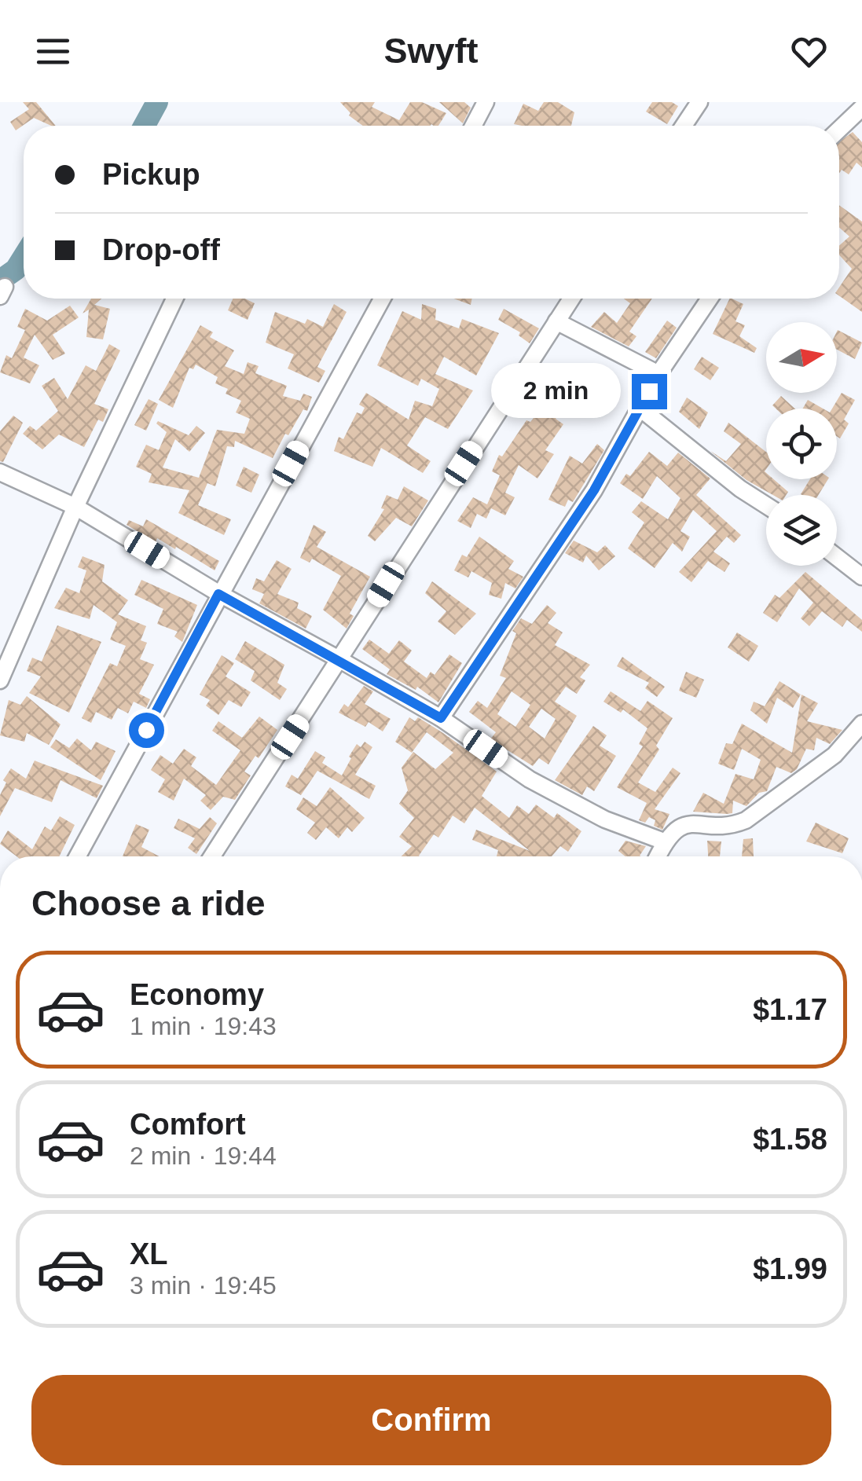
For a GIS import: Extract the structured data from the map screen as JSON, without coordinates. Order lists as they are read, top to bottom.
{
  "north": "right",
  "page": {
    "header": "Swyft",
    "banner": ["Pickup", "Drop-off"],
    "bubble": "2 min",
    "heading": "Choose a ride",
    "list": [
      {
        "name": "Economy",
        "note": "1 min · 19:43",
        "value": "$1.17"
      },
      {
        "name": "Comfort",
        "note": "2 min · 19:44",
        "value": "$1.58"
      },
      {
        "name": "XL",
        "note": "3 min · 19:45",
        "value": "$1.99"
      }
    ],
    "buttons": "Confirm"
  }
}
